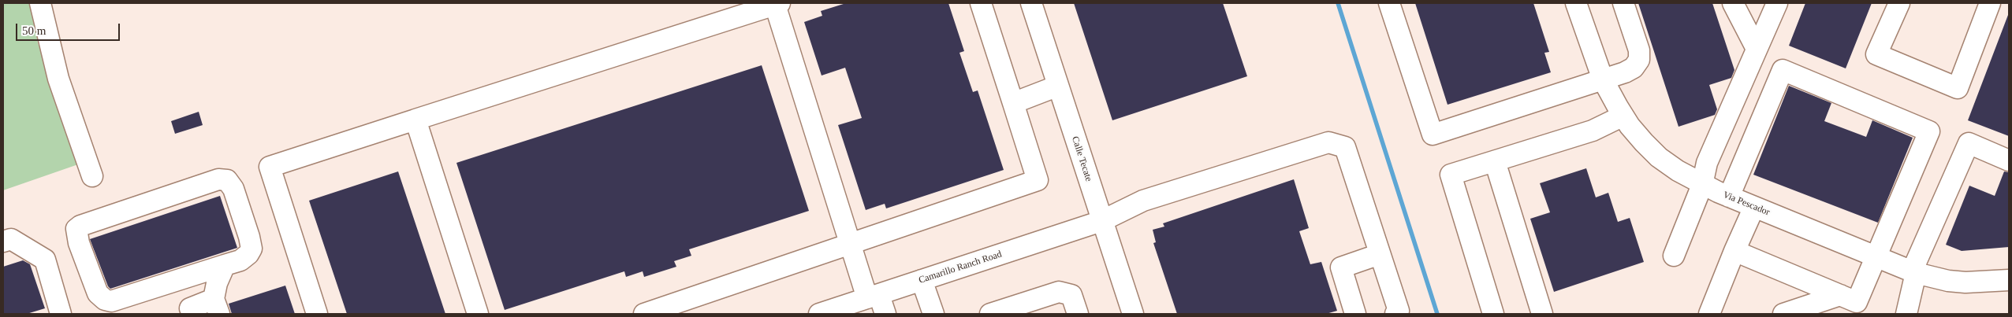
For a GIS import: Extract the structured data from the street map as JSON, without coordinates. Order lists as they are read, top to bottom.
{
  "streets": {
    "street": ["Calle Tecate", "Via Pescador", "Camarillo Ranch Road"]
  },
  "crossings": [
    ["Calle Tecate", "Camarillo Ranch Road"]
  ],
  "scale_bar": "50 m"
}
